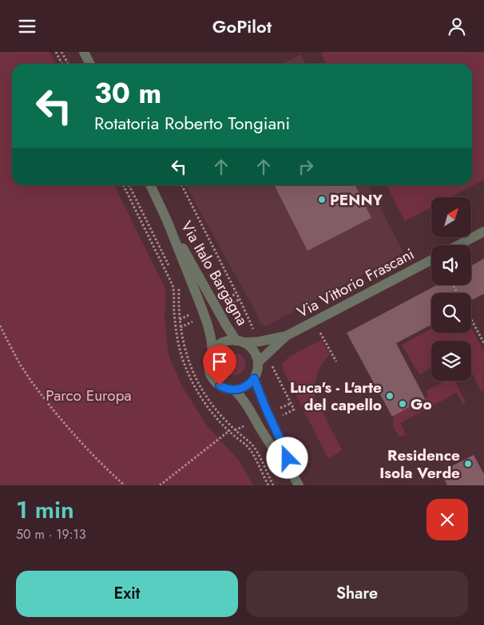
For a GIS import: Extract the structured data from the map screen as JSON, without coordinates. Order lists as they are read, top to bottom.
{
  "streets": {
    "street": ["Via Italo Bargagna", "Via Vittorio Frascani"]
  },
  "crossings": [
    ["Via Italo Bargagna", "Via Vittorio Frascani"]
  ],
  "parks": ["Parco Europa"],
  "places": [
    "PENNY",
    "Luca's - L'arte del capello",
    "Go",
    "Residence Isola Verde"
  ],
  "north": "top right",
  "page": {
    "header": "GoPilot",
    "turn": ["30 m", "Rotatoria Roberto Tongiani"],
    "heading": ["1 min", "50 m · 19:13"],
    "buttons": ["Exit", "Share"]
  }
}
